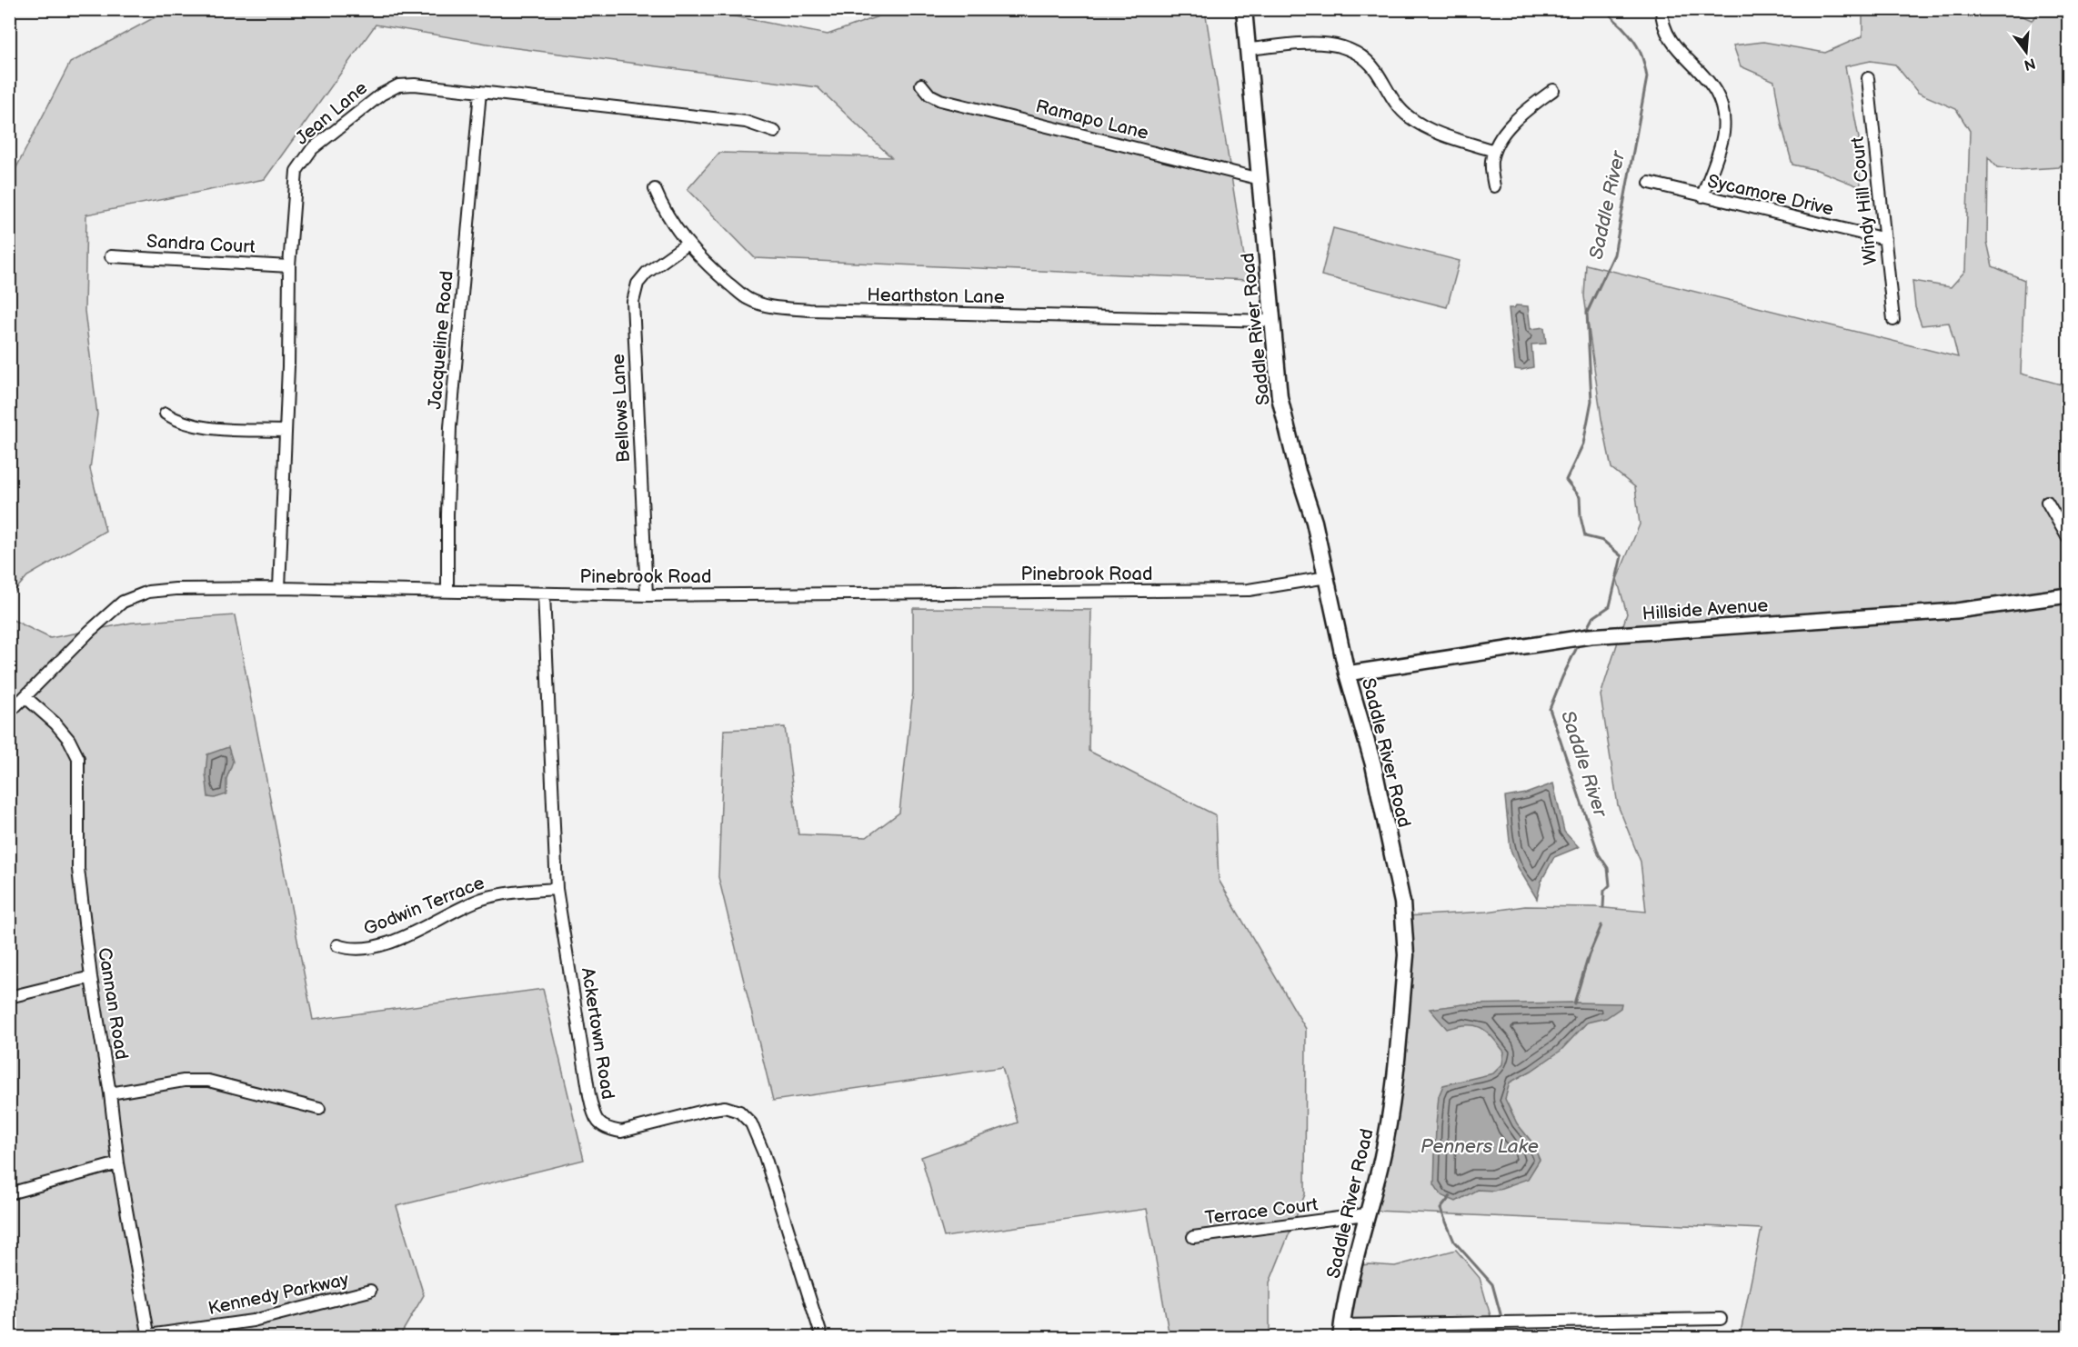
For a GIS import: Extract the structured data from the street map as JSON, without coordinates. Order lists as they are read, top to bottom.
{
  "streets": {
    "main road": ["Saddle River Road"],
    "street": [
      "Jean Lane",
      "Ramapo Lane",
      "Sycamore Drive",
      "Windy Hill Court",
      "Sandra Court",
      "Hearthston Lane",
      "Jacqueline Road",
      "Bellows Lane",
      "Pinebrook Road",
      "Hillside Avenue",
      "Godwin Terrace",
      "Cannan Road",
      "Ackertown Road",
      "Terrace Court",
      "Kennedy Parkway"
    ]
  },
  "crossings": [
    ["Jean Lane", "Sandra Court"],
    ["Jean Lane", "Jacqueline Road"],
    ["Jean Lane", "Pinebrook Road"],
    ["Ramapo Lane", "Saddle River Road"],
    ["Sycamore Drive", "Windy Hill Court"],
    ["Hearthston Lane", "Saddle River Road"],
    ["Hearthston Lane", "Bellows Lane"],
    ["Saddle River Road", "Pinebrook Road"],
    ["Saddle River Road", "Hillside Avenue"],
    ["Saddle River Road", "Terrace Court"],
    ["Jacqueline Road", "Pinebrook Road"],
    ["Bellows Lane", "Pinebrook Road"],
    ["Pinebrook Road", "Cannan Road"],
    ["Pinebrook Road", "Ackertown Road"],
    ["Godwin Terrace", "Ackertown Road"],
    ["Cannan Road", "Kennedy Parkway"]
  ],
  "water": ["Saddle River", "Penners Lake"],
  "north": "bottom"
}
